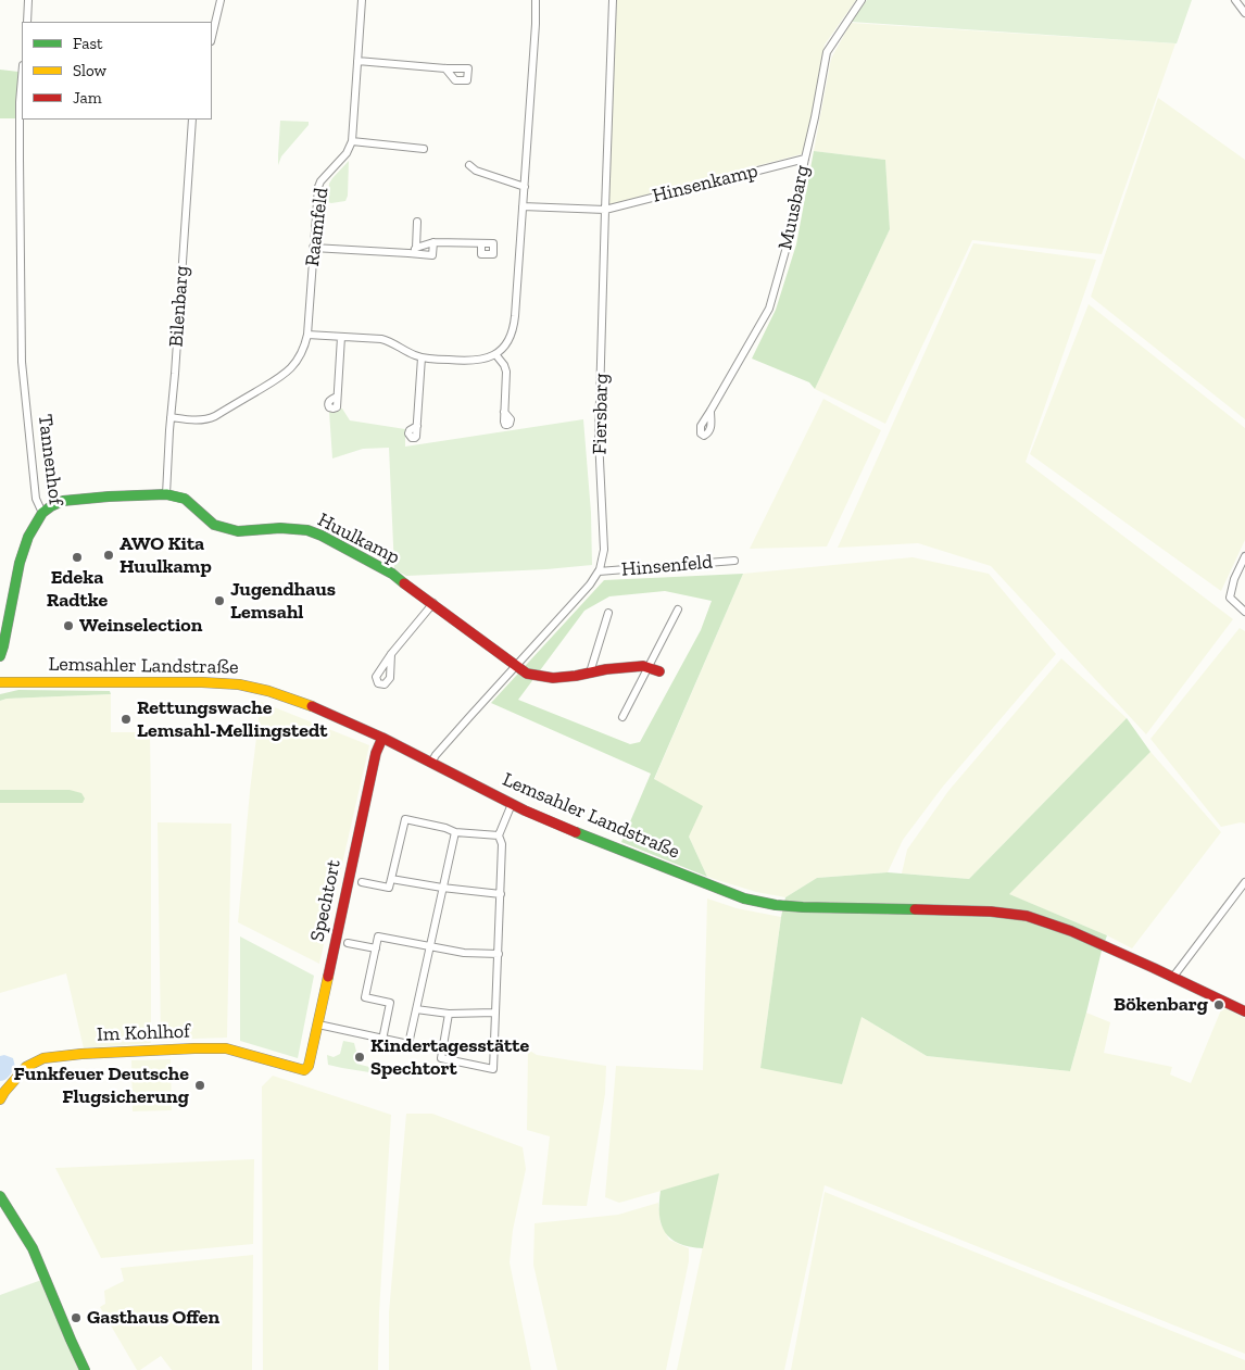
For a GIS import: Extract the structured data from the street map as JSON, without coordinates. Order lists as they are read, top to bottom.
{
  "streets": {
    "street": [
      "Hinsenkamp",
      "Muusbarg",
      "Raamfeld",
      "Bilenbarg",
      "Fiersbarg",
      "Tannenhof",
      "Huulkamp",
      "Hinsenfeld",
      "Lemsahler Landstraße",
      "Spechtort",
      "Im Kohlhof"
    ]
  },
  "crossings": [
    ["Hinsenkamp", "Muusbarg"],
    ["Hinsenkamp", "Fiersbarg"],
    ["Raamfeld", "Bilenbarg"],
    ["Bilenbarg", "Huulkamp"],
    ["Fiersbarg", "Huulkamp"],
    ["Fiersbarg", "Hinsenfeld"],
    ["Fiersbarg", "Lemsahler Landstraße"],
    ["Tannenhof", "Huulkamp"],
    ["Lemsahler Landstraße", "Spechtort"],
    ["Spechtort", "Im Kohlhof"]
  ],
  "places": [
    "AWO Kita Huulkamp",
    "Edeka Radtke",
    "Jugendhaus Lemsahl",
    "Weinselection",
    "Rettungswache Lemsahl-Mellingstedt",
    "Bökenbarg",
    "Kindertagesstätte Spechtort",
    "Funkfeuer Deutsche Flugsicherung",
    "Gasthaus Offen"
  ],
  "legend": ["Fast", "Slow", "Jam"]
}
